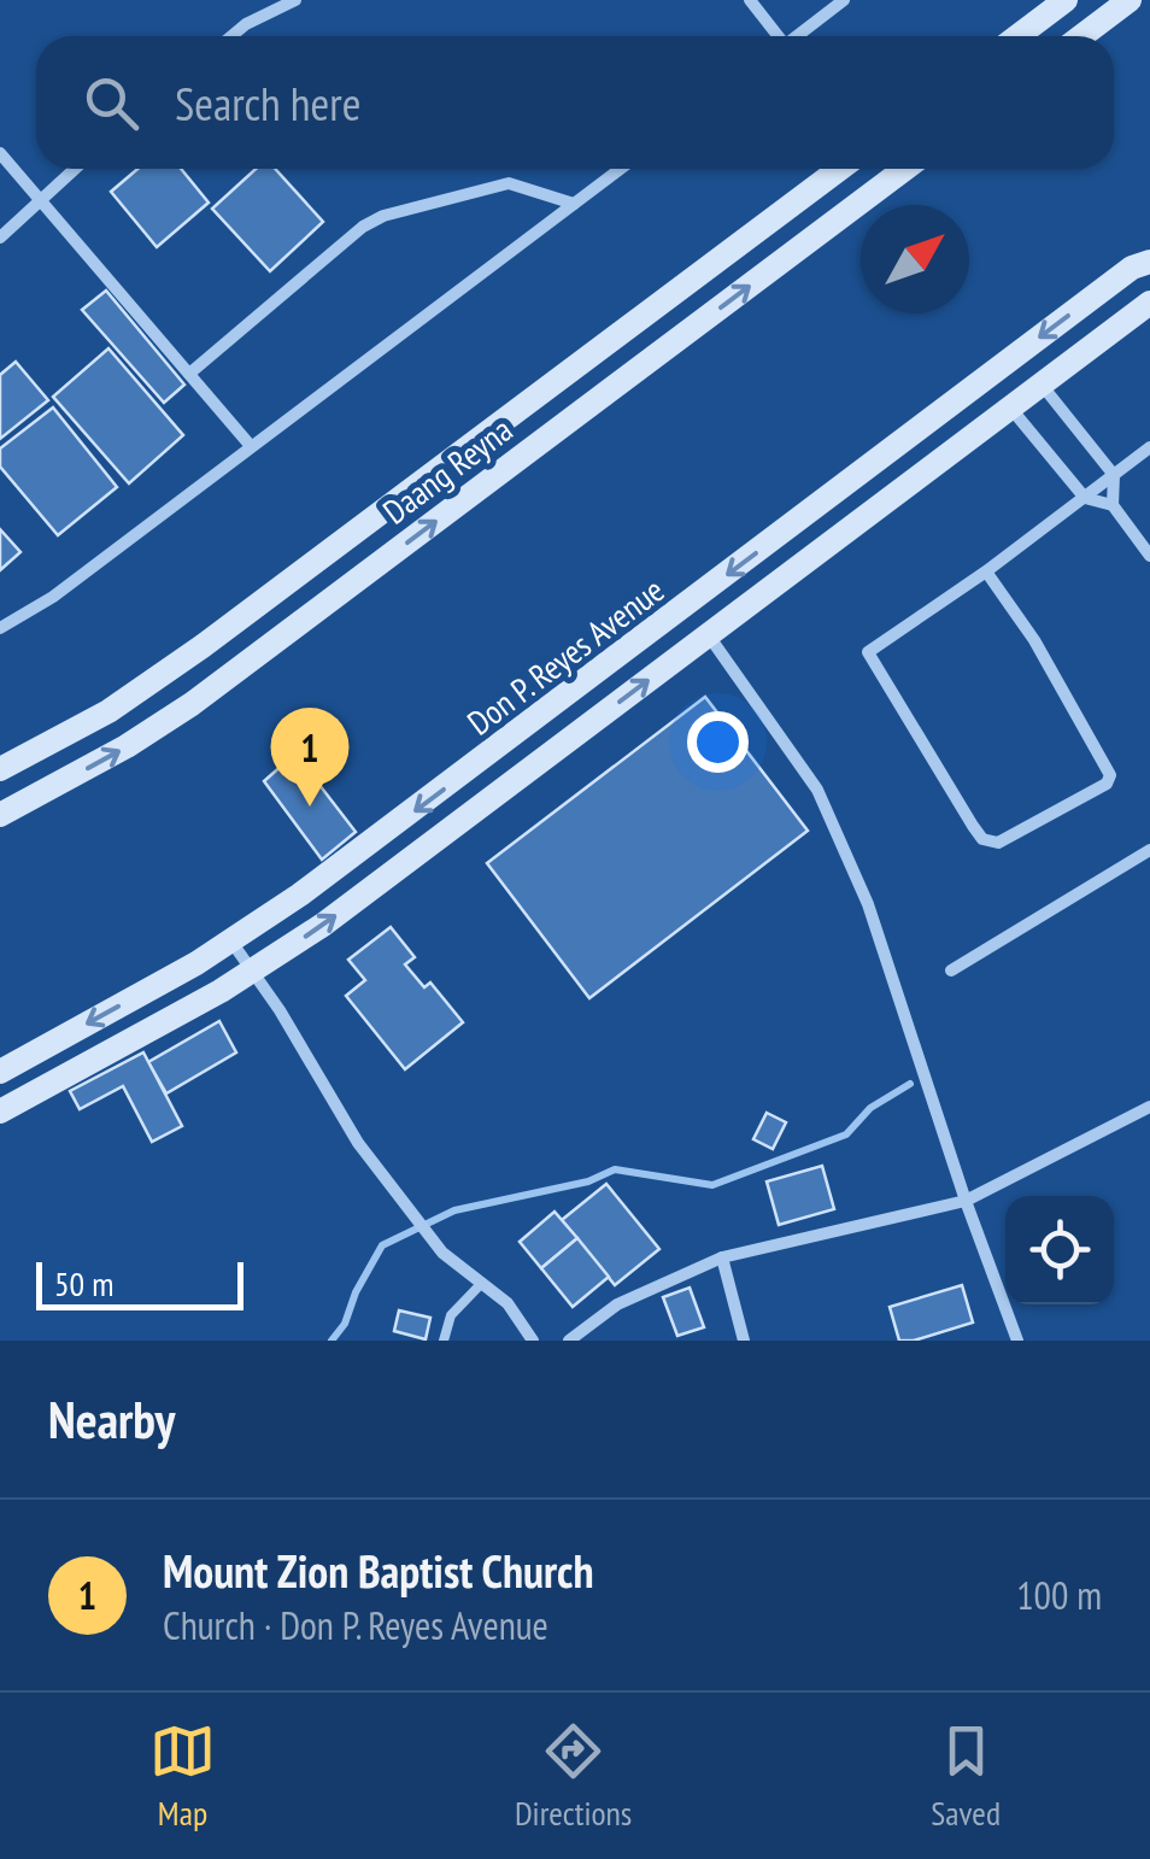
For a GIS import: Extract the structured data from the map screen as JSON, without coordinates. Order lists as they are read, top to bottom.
{
  "streets": {
    "street": ["Daang Reyna", "Don P. Reyes Avenue"]
  },
  "scale_bar": "50 m",
  "north": "top right",
  "page": {
    "search": "Search here",
    "pins": "1",
    "scale": "50 m",
    "heading": "Nearby",
    "list": [
      {
        "mark": "1",
        "name": "Mount Zion Baptist Church",
        "note": "Church · Don P. Reyes Avenue",
        "value": "100 m"
      }
    ],
    "nav": ["Map", "Directions", "Saved"]
  }
}
